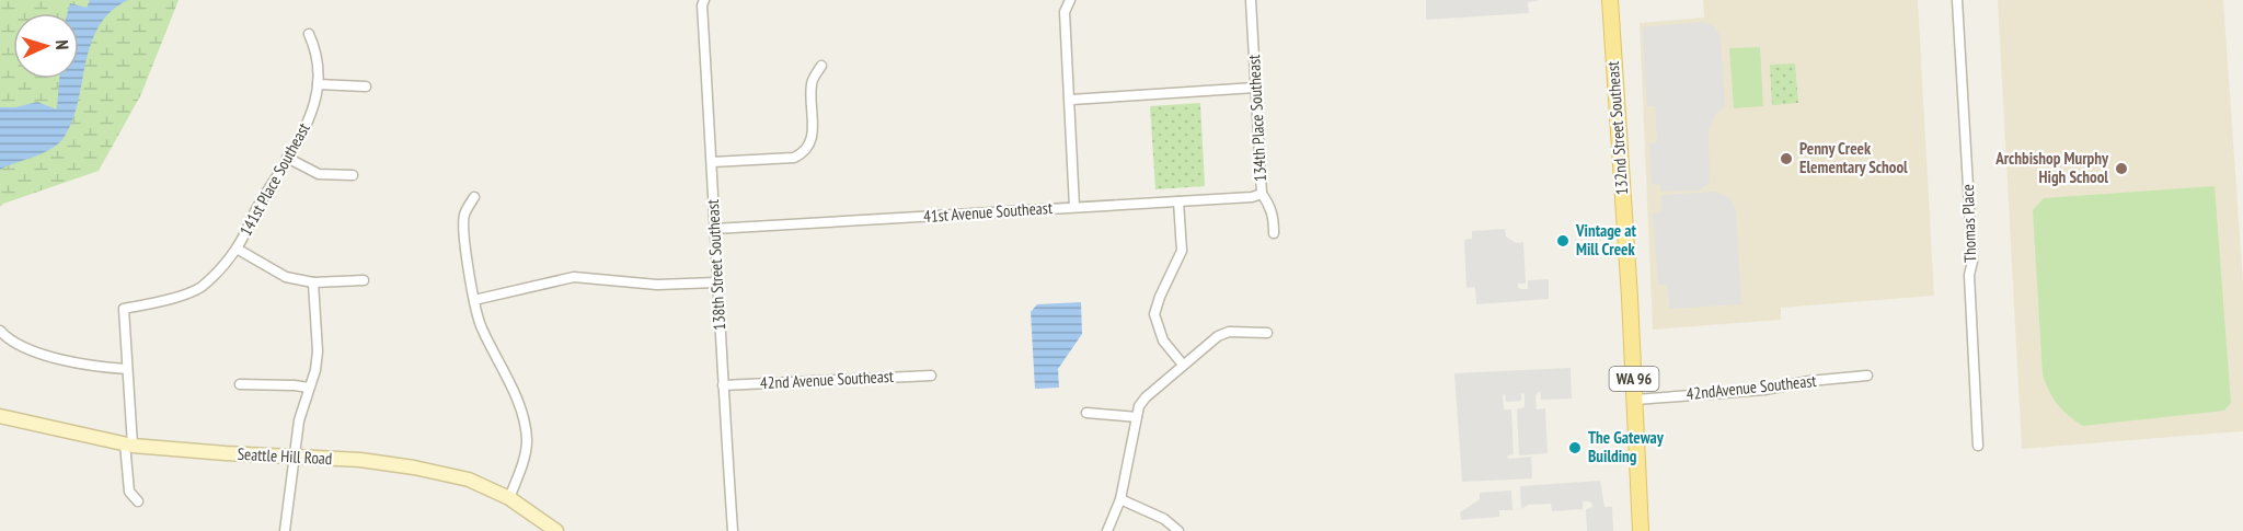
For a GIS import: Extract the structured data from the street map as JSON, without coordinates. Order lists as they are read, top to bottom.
{
  "streets": {
    "main road": ["132nd Street Southeast", "WA 96", "Seattle Hill Road"],
    "street": [
      "134th Place Southeast",
      "141st Place Southeast",
      "41st Avenue Southeast",
      "Thomas Place",
      "138th Street Southeast",
      "42nd Avenue Southeast",
      "42ndAvenue Southeast"
    ]
  },
  "crossings": [
    ["134th Place Southeast", "41st Avenue Southeast"],
    ["132nd Street Southeast", "42ndAvenue Southeast"],
    ["41st Avenue Southeast", "138th Street Southeast"],
    ["138th Street Southeast", "42nd Avenue Southeast"]
  ],
  "places": [
    "Penny Creek Elementary School",
    "Archbishop Murphy High School",
    "Vintage at Mill Creek",
    "The Gateway Building"
  ],
  "north": "right"
}
